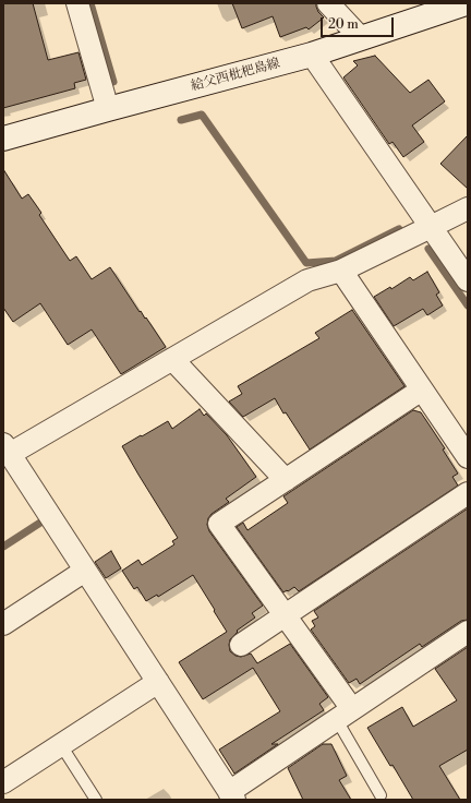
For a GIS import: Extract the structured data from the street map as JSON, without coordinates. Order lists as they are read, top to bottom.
{
  "streets": {
    "main road": ["給父西枇杷島線"]
  },
  "scale_bar": "20 m"
}
